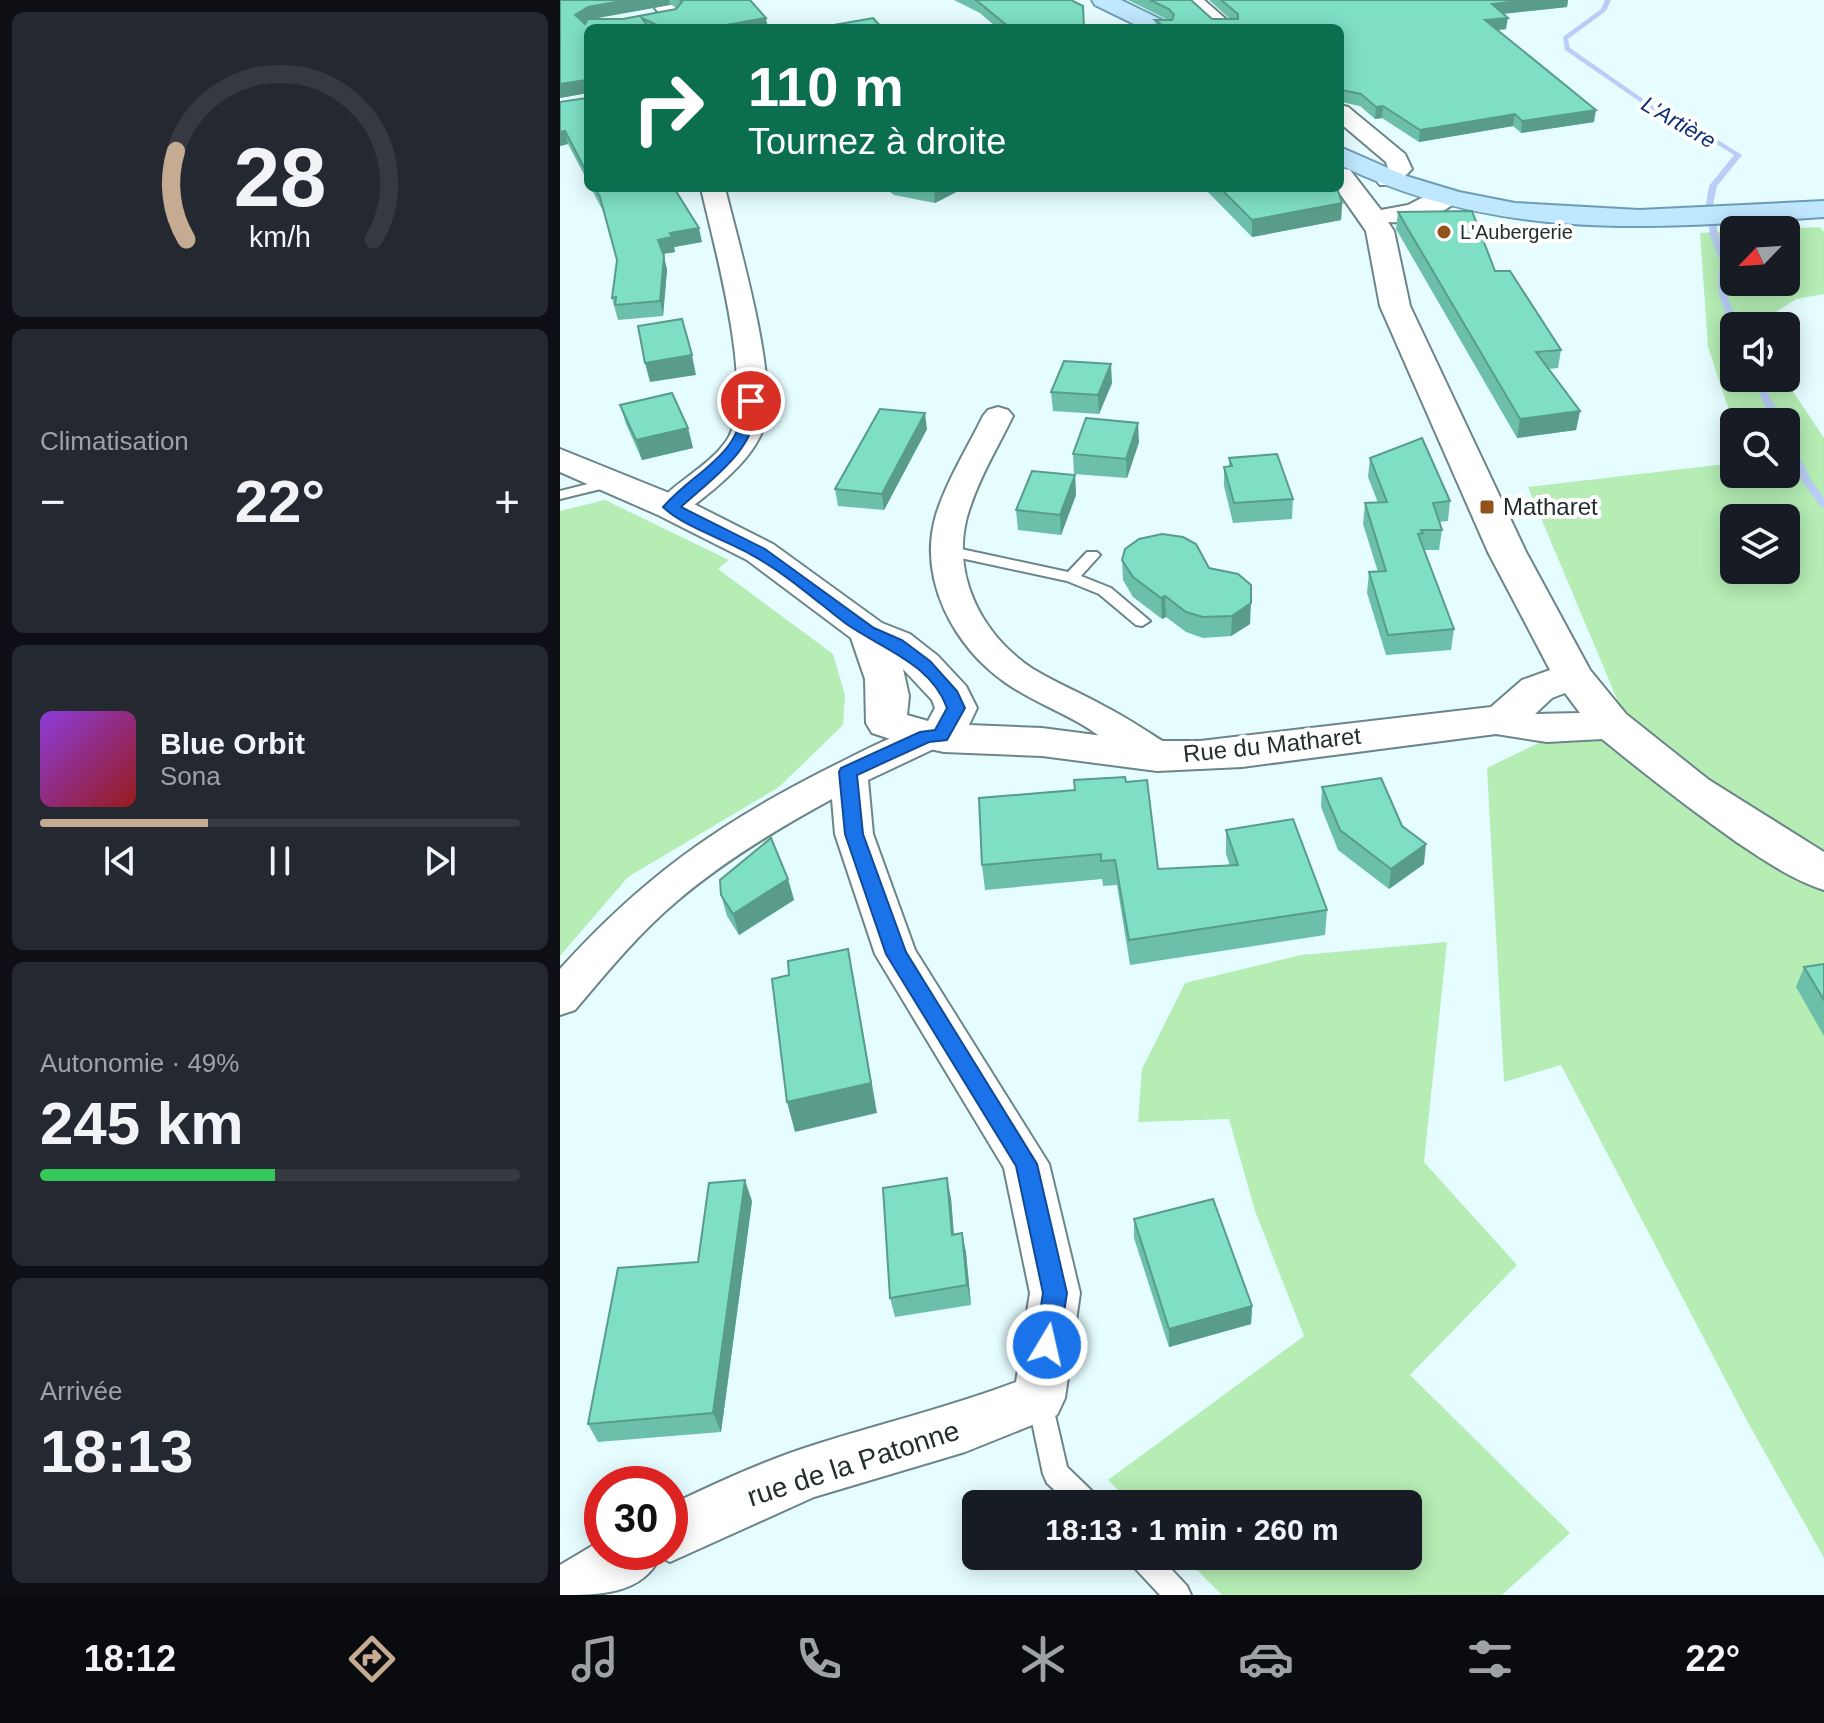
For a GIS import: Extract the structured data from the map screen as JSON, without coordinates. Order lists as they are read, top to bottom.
{
  "streets": {
    "street": ["Rue du Matharet", "rue de la Patonne"]
  },
  "water": ["L'Artière"],
  "places": {
    "other": ["L'Aubergerie"],
    "transit": ["Matharet"]
  },
  "north": "bottom left",
  "page": {
    "turn": ["110 m", "Tournez à droite"],
    "tile": [
      "Climatisation",
      ["Autonomie · 49%", "245 km"],
      ["Arrivée", "18:13"]
    ],
    "heat": ["−", "22°", "+"],
    "song": ["Blue Orbit", "Sona"],
    "limit": "30",
    "trip": "18:13 · 1 min · 260 m",
    "tabs": ["18:12", "22°"],
    "gauge": ["28", "km/h"]
  }
}
